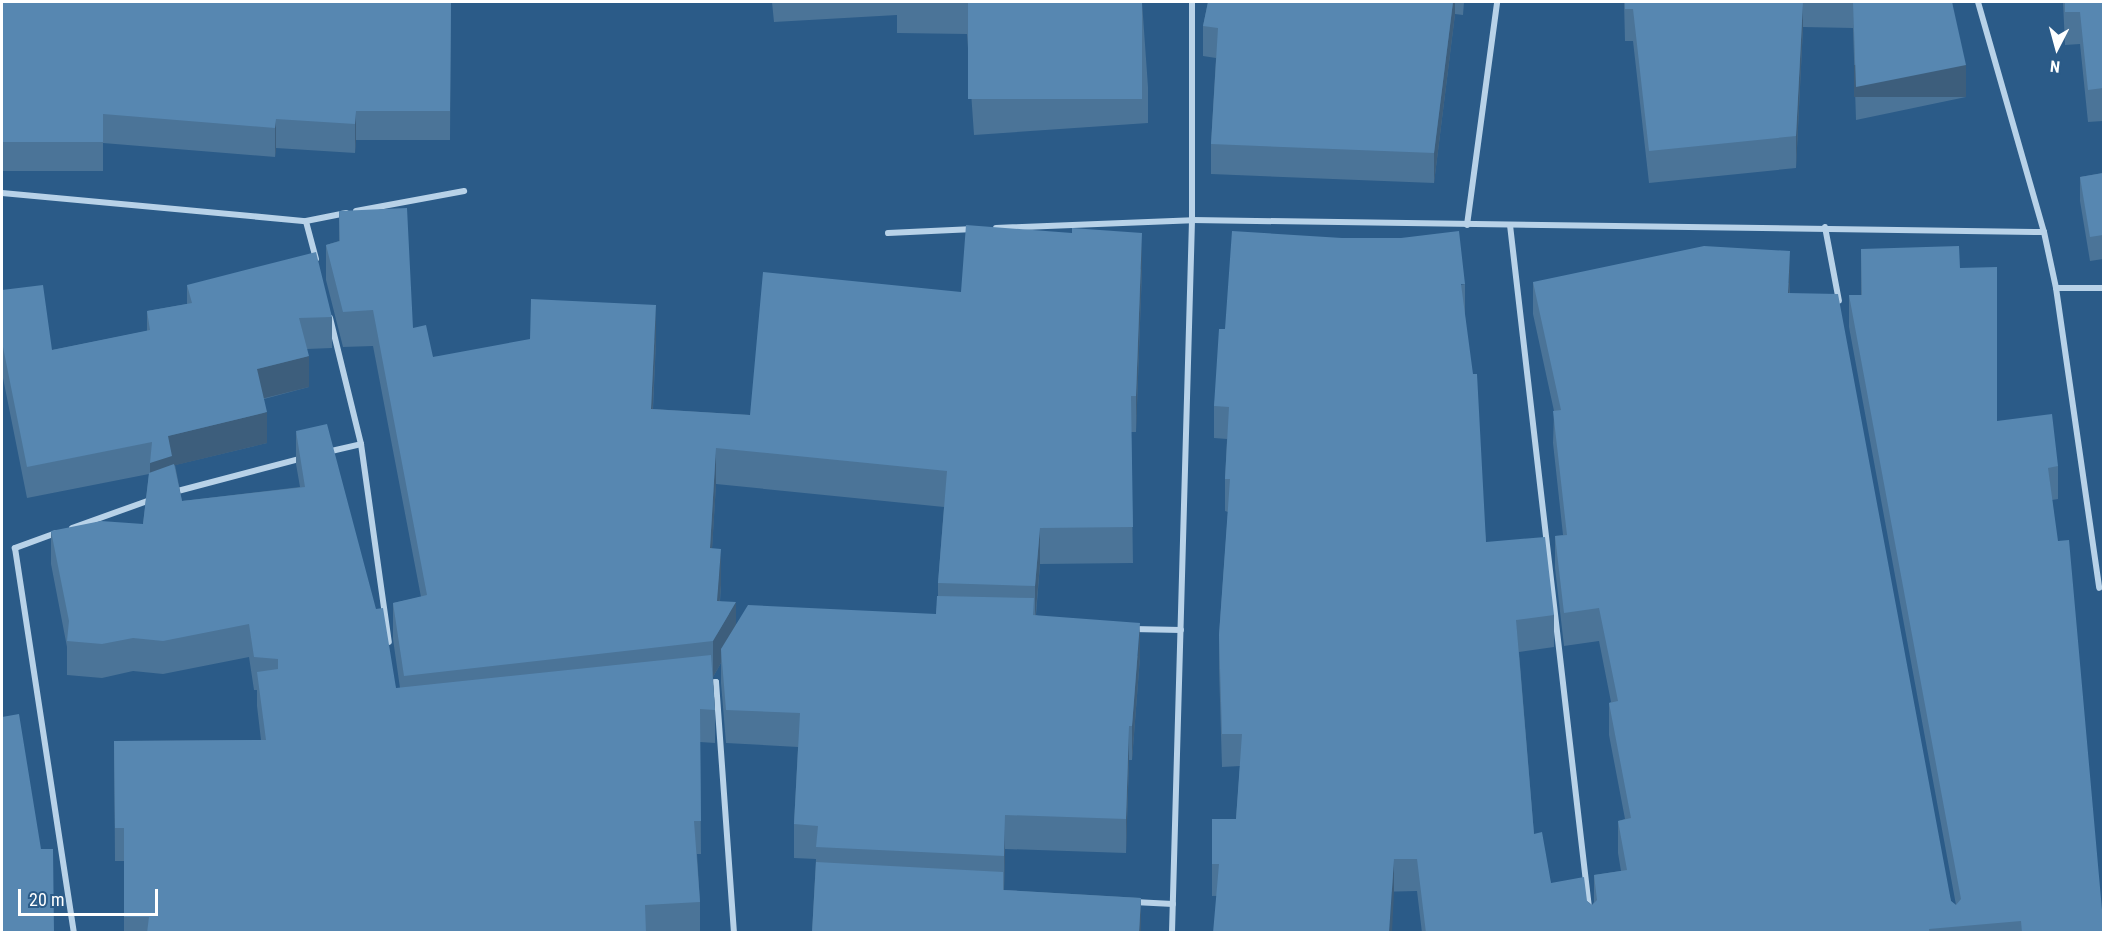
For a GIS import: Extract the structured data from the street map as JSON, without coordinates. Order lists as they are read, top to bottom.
{
  "scale_bar": "20 m",
  "north": "bottom"
}
